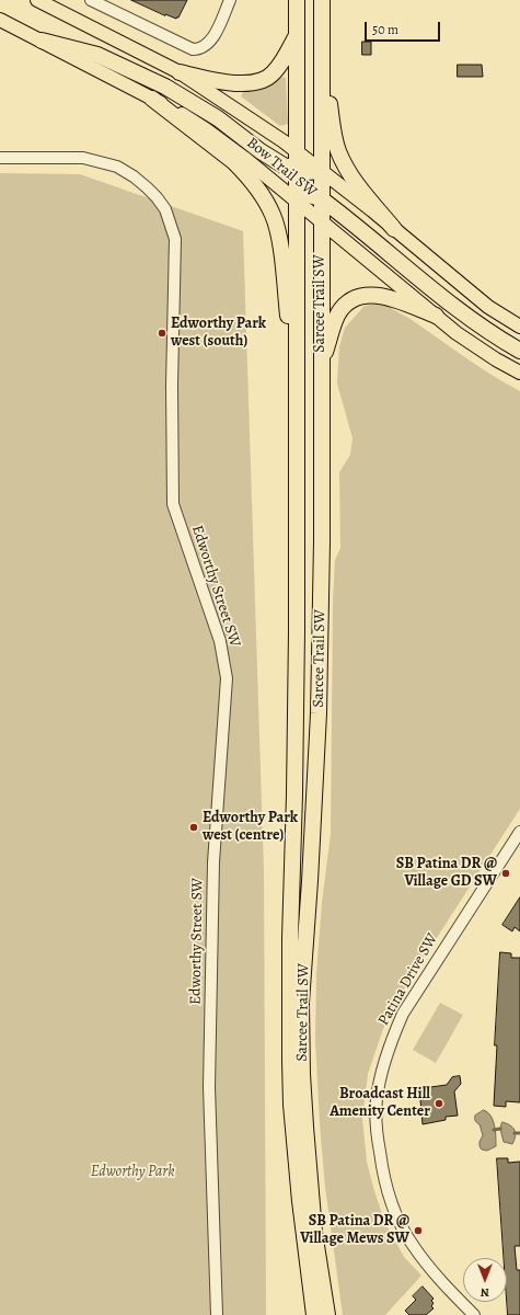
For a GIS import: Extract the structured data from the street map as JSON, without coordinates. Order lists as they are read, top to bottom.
{
  "streets": {
    "highway": ["Sarcee Trail SW"],
    "main road": ["Bow Trail SW"],
    "street": ["Edworthy Street SW", "Patina Drive SW"]
  },
  "crossings": [
    ["Bow Trail SW", "Sarcee Trail SW"]
  ],
  "parks": ["Edworthy Park"],
  "places": [
    "Edworthy Park west (south)",
    "Edworthy Park west (centre)",
    "SB Patina DR @ Village GD SW",
    "Broadcast Hill Amenity Center",
    "SB Patina DR @ Village Mews SW"
  ],
  "scale_bar": "50 m",
  "north": "bottom"
}
